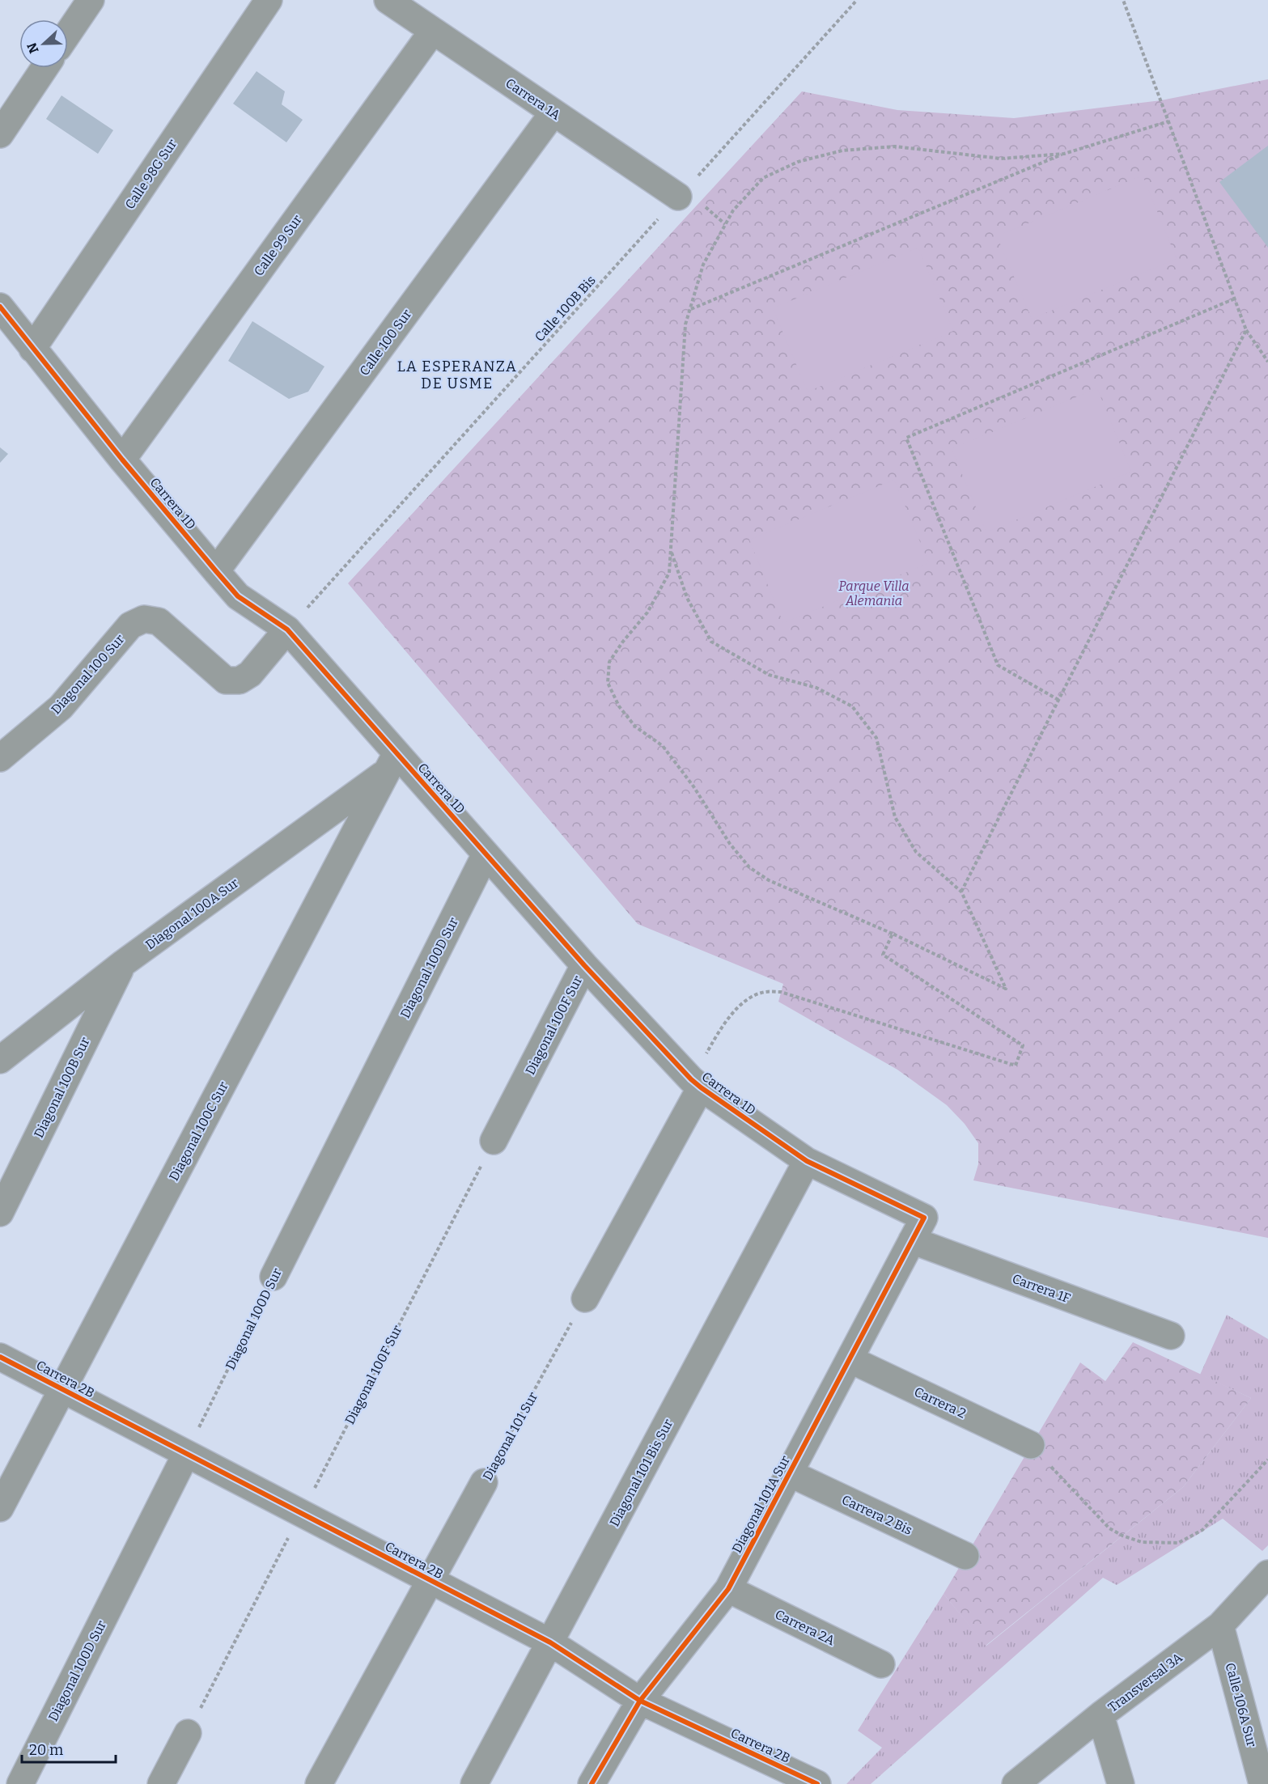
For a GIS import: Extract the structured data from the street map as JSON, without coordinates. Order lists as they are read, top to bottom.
{
  "streets": {
    "street": [
      "Carrera 1A",
      "Calle 98G Sur",
      "Calle 99 Sur",
      "Calle 100 Sur",
      "Carrera 1D",
      "Diagonal 100 Sur",
      "Diagonal 100A Sur",
      "Diagonal 100D Sur",
      "Diagonal 100F Sur",
      "Diagonal 100B Sur",
      "Diagonal 100C Sur",
      "Carrera 1F",
      "Carrera 2B",
      "Carrera 2",
      "Diagonal 101 Sur",
      "Diagonal 101 Bis Sur",
      "Diagonal 101A Sur",
      "Carrera 2 Bis",
      "Carrera 2A",
      "Transversal 3A",
      "Calle 106A Sur"
    ],
    "path": ["Calle 100B Bis"]
  },
  "crossings": [
    ["Carrera 1A", "Calle 99 Sur"],
    ["Carrera 1A", "Calle 100B Bis"],
    ["Carrera 1A", "Calle 100 Sur"],
    ["Calle 98G Sur", "Carrera 1D"],
    ["Calle 99 Sur", "Carrera 1D"],
    ["Calle 100B Bis", "Carrera 1D"],
    ["Calle 100B Bis", "Diagonal 100 Sur"],
    ["Calle 100 Sur", "Carrera 1D"],
    ["Carrera 1D", "Diagonal 100 Sur"],
    ["Carrera 1D", "Diagonal 100A Sur"],
    ["Carrera 1D", "Diagonal 100D Sur"],
    ["Carrera 1D", "Diagonal 100F Sur"],
    ["Carrera 1D", "Diagonal 100C Sur"],
    ["Carrera 1D", "Carrera 1F"],
    ["Carrera 1D", "Diagonal 101 Bis Sur"],
    ["Carrera 1D", "Diagonal 101A Sur"],
    ["Diagonal 100A Sur", "Diagonal 100B Sur"],
    ["Diagonal 100A Sur", "Diagonal 100C Sur"],
    ["Diagonal 100D Sur", "Carrera 2B"],
    ["Diagonal 100F Sur", "Carrera 2B"],
    ["Diagonal 100C Sur", "Carrera 2B"],
    ["Carrera 1F", "Diagonal 101A Sur"],
    ["Carrera 2B", "Diagonal 101 Sur"],
    ["Carrera 2B", "Diagonal 101 Bis Sur"],
    ["Carrera 2B", "Diagonal 101A Sur"],
    ["Carrera 2", "Diagonal 101A Sur"],
    ["Diagonal 101A Sur", "Carrera 2 Bis"],
    ["Diagonal 101A Sur", "Carrera 2A"],
    ["Transversal 3A", "Calle 106A Sur"]
  ],
  "districts": ["LA ESPERANZA DE USME"],
  "parks": ["Parque Villa Alemania"],
  "scale_bar": "20 m",
  "north": "left"
}
